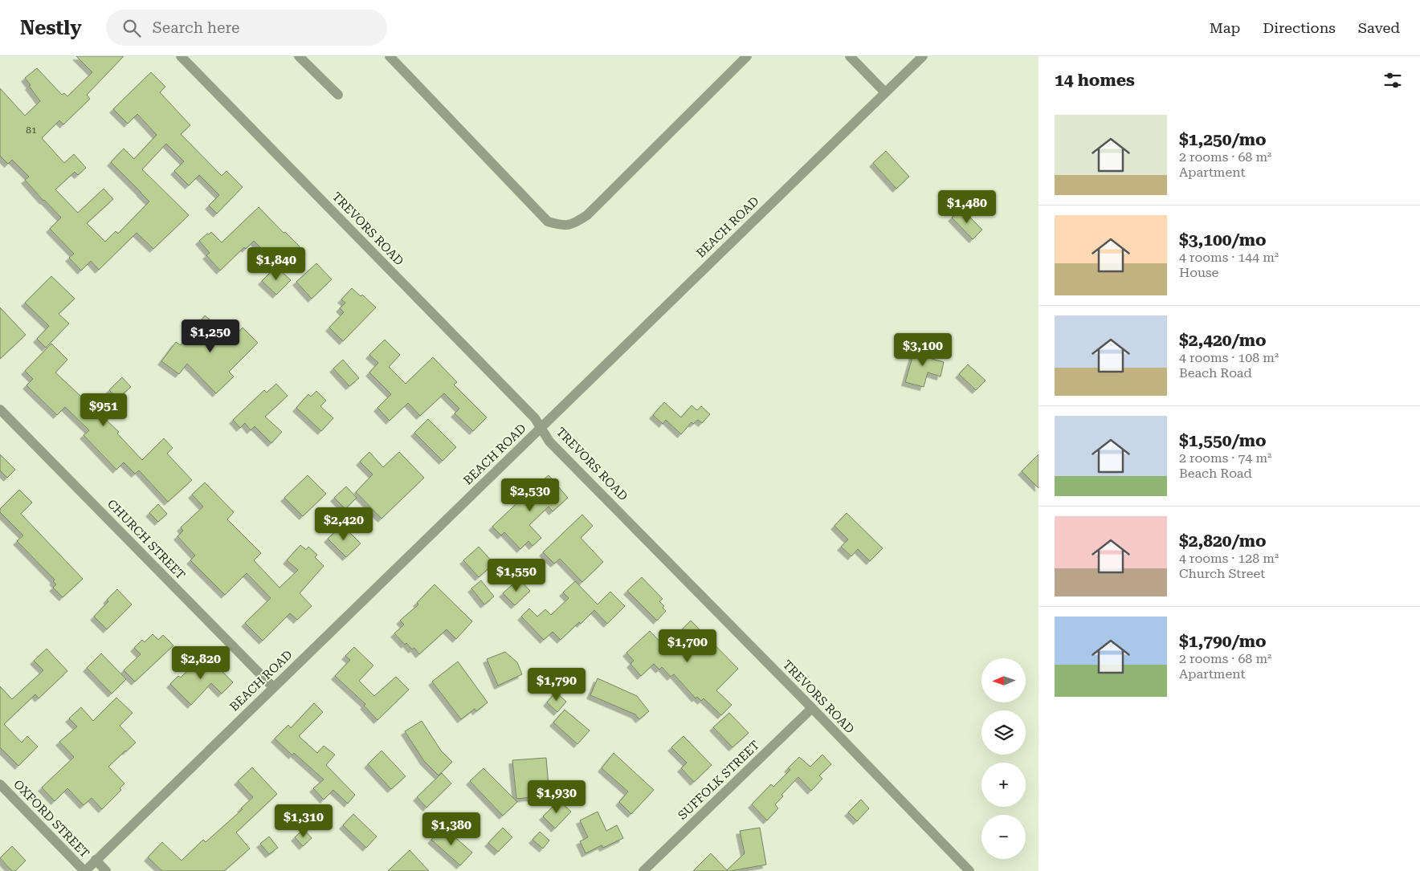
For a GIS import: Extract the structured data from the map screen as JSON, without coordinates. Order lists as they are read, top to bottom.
{
  "streets": {
    "street": [
      "BEACH ROAD",
      "TREVORS ROAD",
      "CHURCH STREET",
      "SUFFOLK STREET",
      "OXFORD STREET"
    ]
  },
  "crossings": [
    ["BEACH ROAD", "TREVORS ROAD"],
    ["BEACH ROAD", "CHURCH STREET"],
    ["BEACH ROAD", "OXFORD STREET"],
    ["TREVORS ROAD", "SUFFOLK STREET"]
  ],
  "house_numbers": ["81"],
  "north": "left",
  "page": {
    "header": "Nestly",
    "search": "Search here",
    "nav": ["Map", "Directions", "Saved"],
    "heading": "14 homes",
    "list": [
      {
        "name": "$1,250/mo",
        "note": "2 rooms · 68 m² · Apartment"
      },
      {
        "name": "$3,100/mo",
        "note": "4 rooms · 144 m² · House"
      },
      {
        "name": "$2,420/mo",
        "note": "4 rooms · 108 m² · Beach Road"
      },
      {
        "name": "$1,550/mo",
        "note": "2 rooms · 74 m² · Beach Road"
      },
      {
        "name": "$2,820/mo",
        "note": "4 rooms · 128 m² · Church Street"
      },
      {
        "name": "$1,790/mo",
        "note": "2 rooms · 68 m² · Apartment"
      }
    ],
    "price": [
      "$1,480",
      "$1,840",
      "$1,250",
      "$3,100",
      "$951",
      "$2,530",
      "$2,420",
      "$1,550",
      "$1,700",
      "$2,820",
      "$1,790",
      "$1,930",
      "$1,310",
      "$1,380"
    ],
    "map_buttons": ["+", "−"]
  }
}
